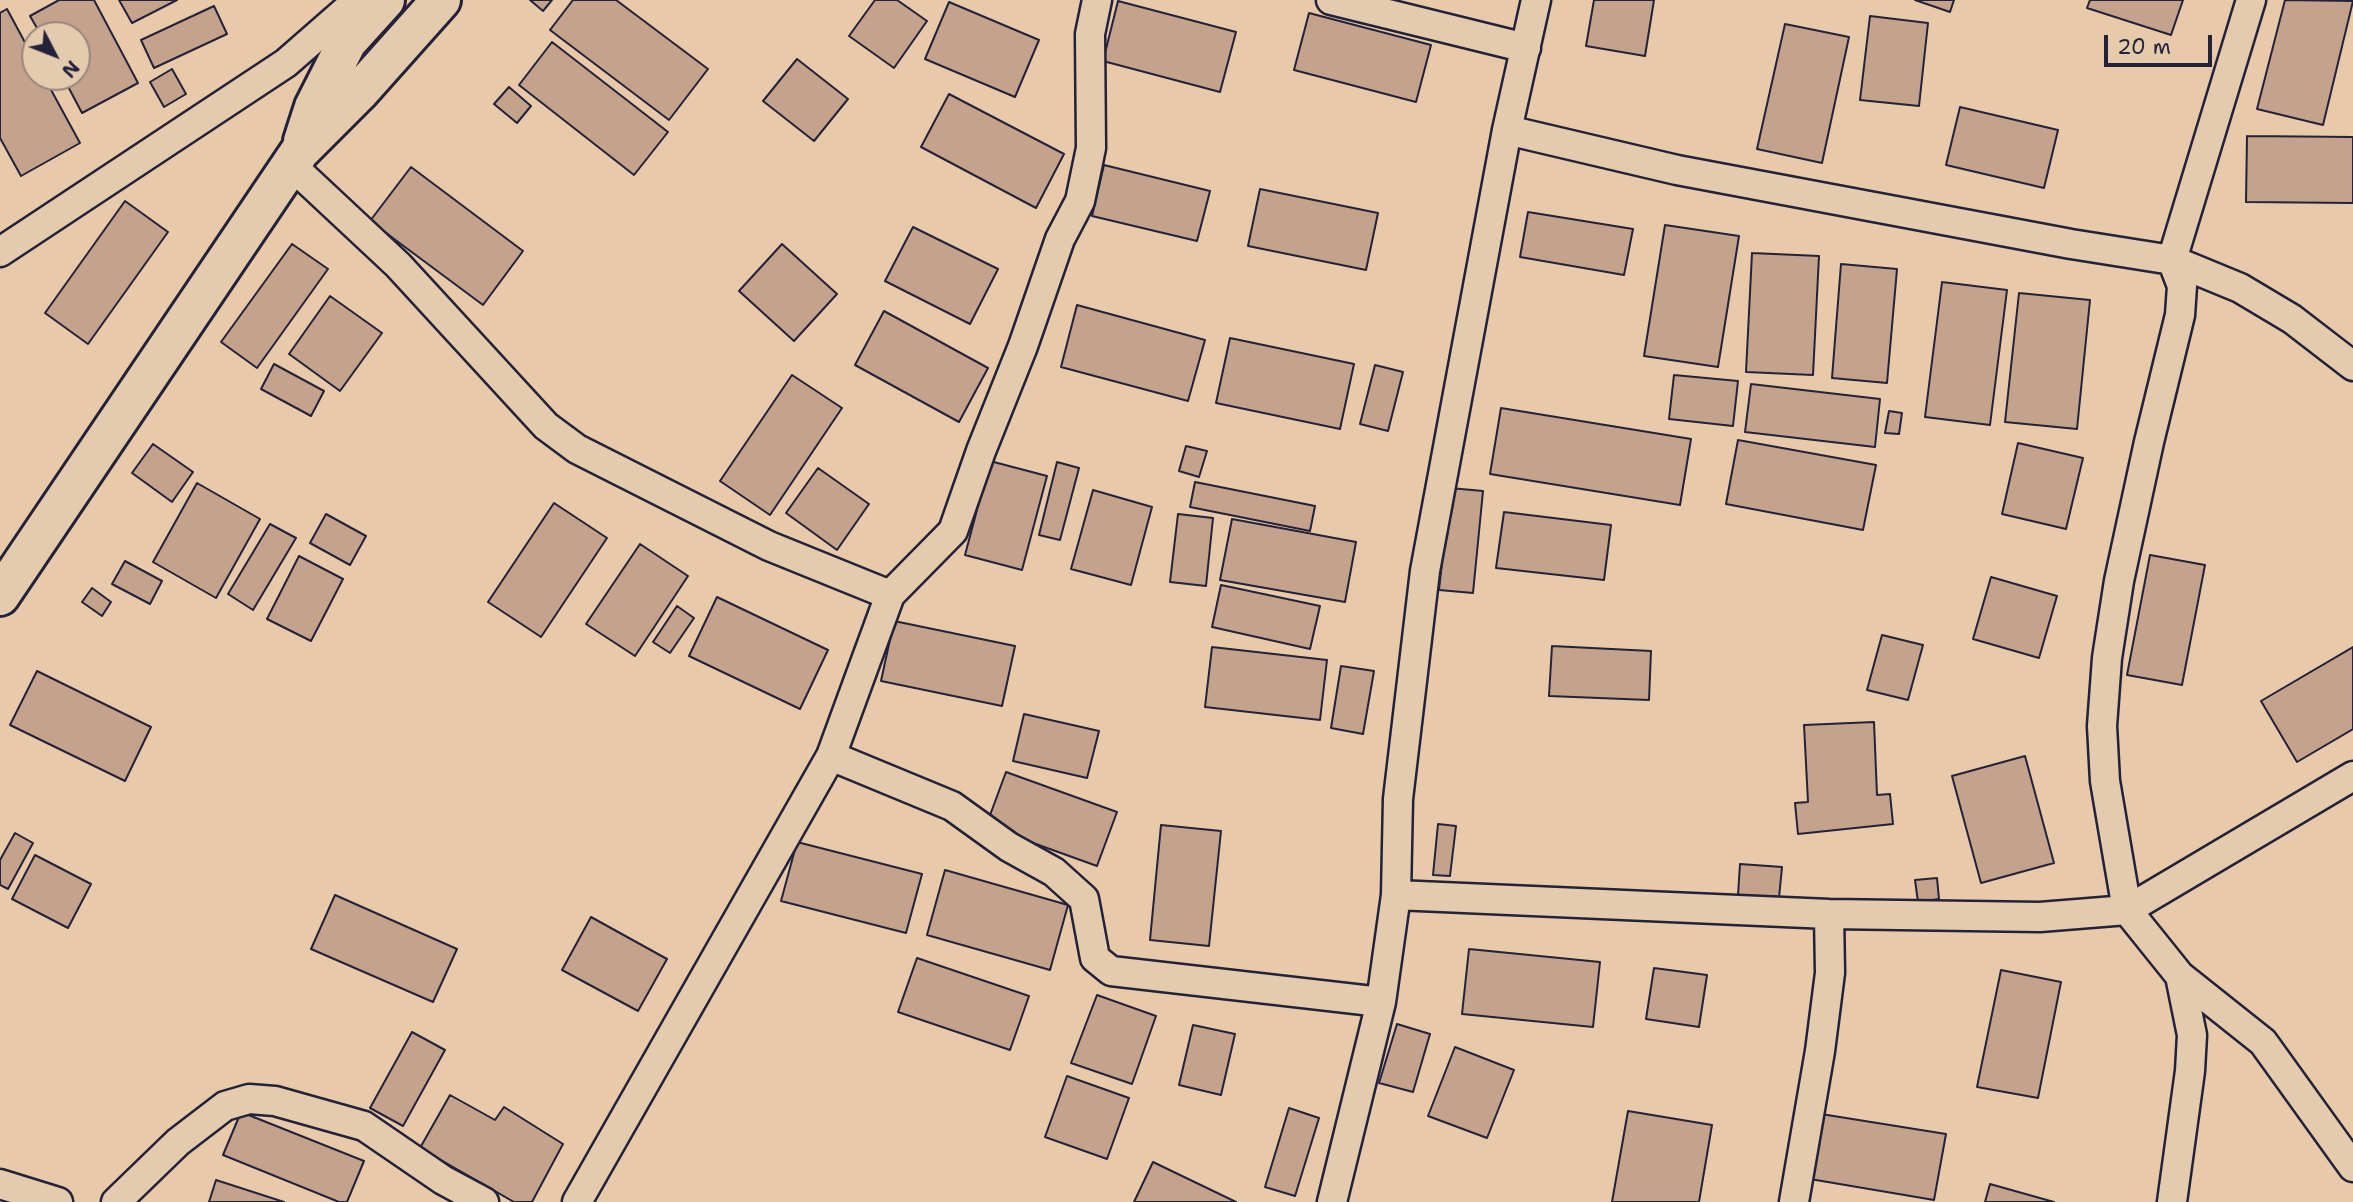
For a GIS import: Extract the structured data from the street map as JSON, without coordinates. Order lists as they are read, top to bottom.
{
  "scale_bar": "20 m",
  "north": "bottom right"
}
